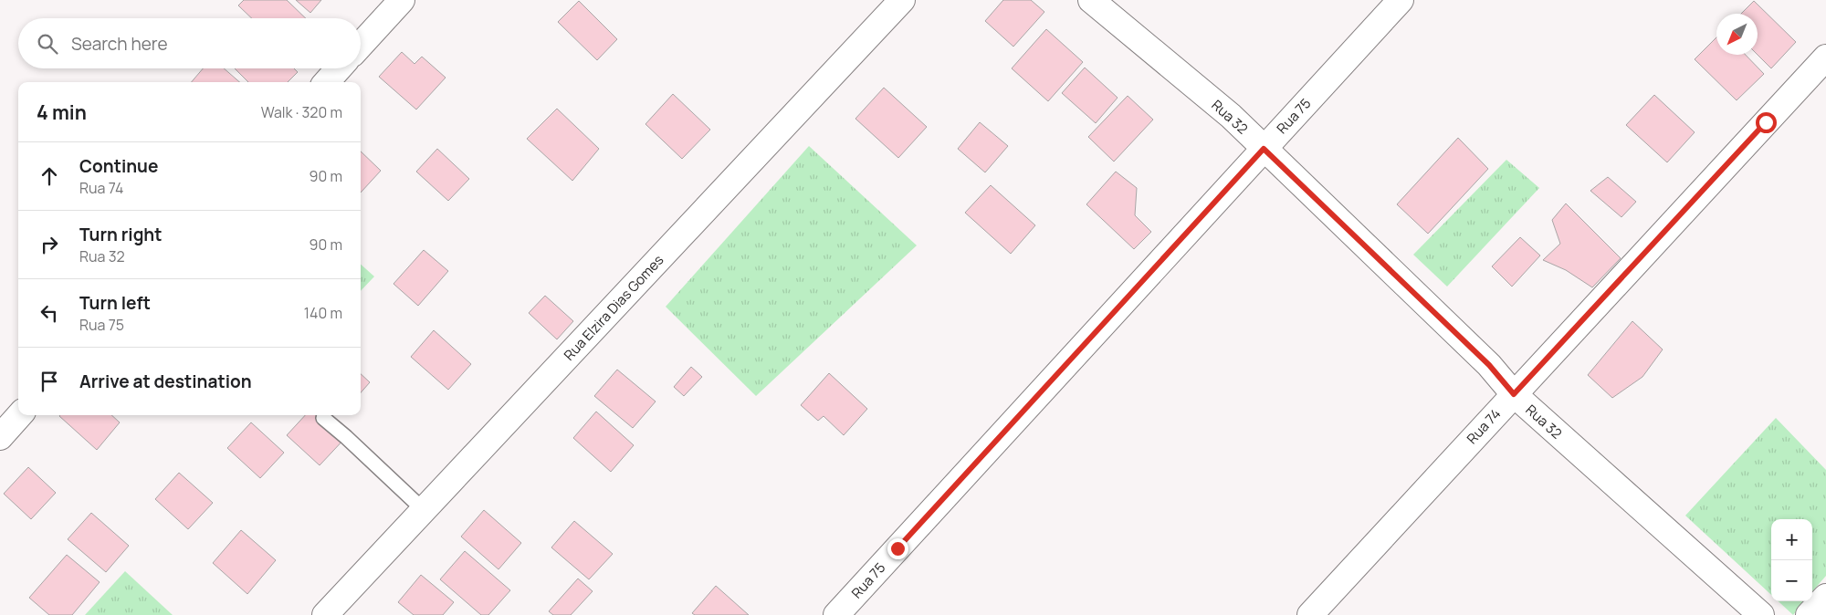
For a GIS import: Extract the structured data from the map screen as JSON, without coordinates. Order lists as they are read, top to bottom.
{
  "streets": {
    "street": [
      "Rua 75",
      "Rua 32",
      "Rua Elzira Dias Gomes",
      "Rua 74"
    ]
  },
  "crossings": [
    ["Rua 75", "Rua 32"],
    ["Rua 32", "Rua 74"]
  ],
  "north": "bottom left",
  "page": {
    "search": "Search here",
    "heading": ["4 min", "Walk · 320 m"],
    "list": [
      ["Continue", "Rua 74", "90 m"],
      ["Turn right", "Rua 32", "90 m"],
      ["Turn left", "Rua 75", "140 m"],
      "Arrive at destination"
    ],
    "map_buttons": ["+", "−"]
  }
}
